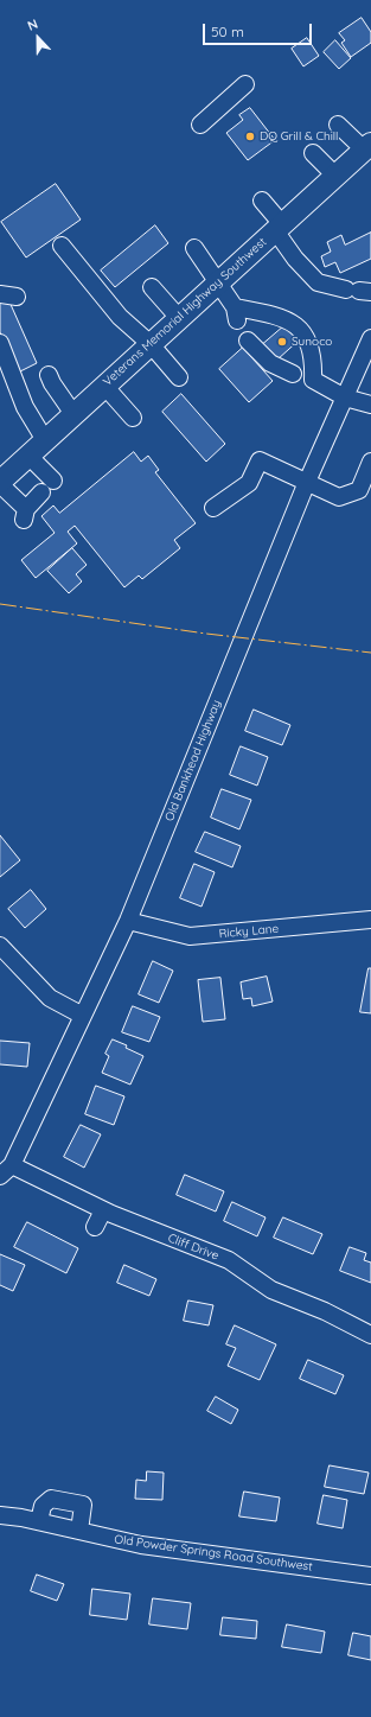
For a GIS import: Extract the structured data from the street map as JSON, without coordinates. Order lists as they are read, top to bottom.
{
  "streets": {
    "main road": ["Veterans Memorial Highway Southwest"],
    "street": [
      "Old Bankhead Highway",
      "Ricky Lane",
      "Cliff Drive",
      "Old Powder Springs Road Southwest"
    ]
  },
  "crossings": [
    ["Old Bankhead Highway", "Ricky Lane"],
    ["Old Bankhead Highway", "Cliff Drive"]
  ],
  "places": ["DQ Grill & Chill", "Sunoco"],
  "scale_bar": "50 m",
  "north": "top"
}
